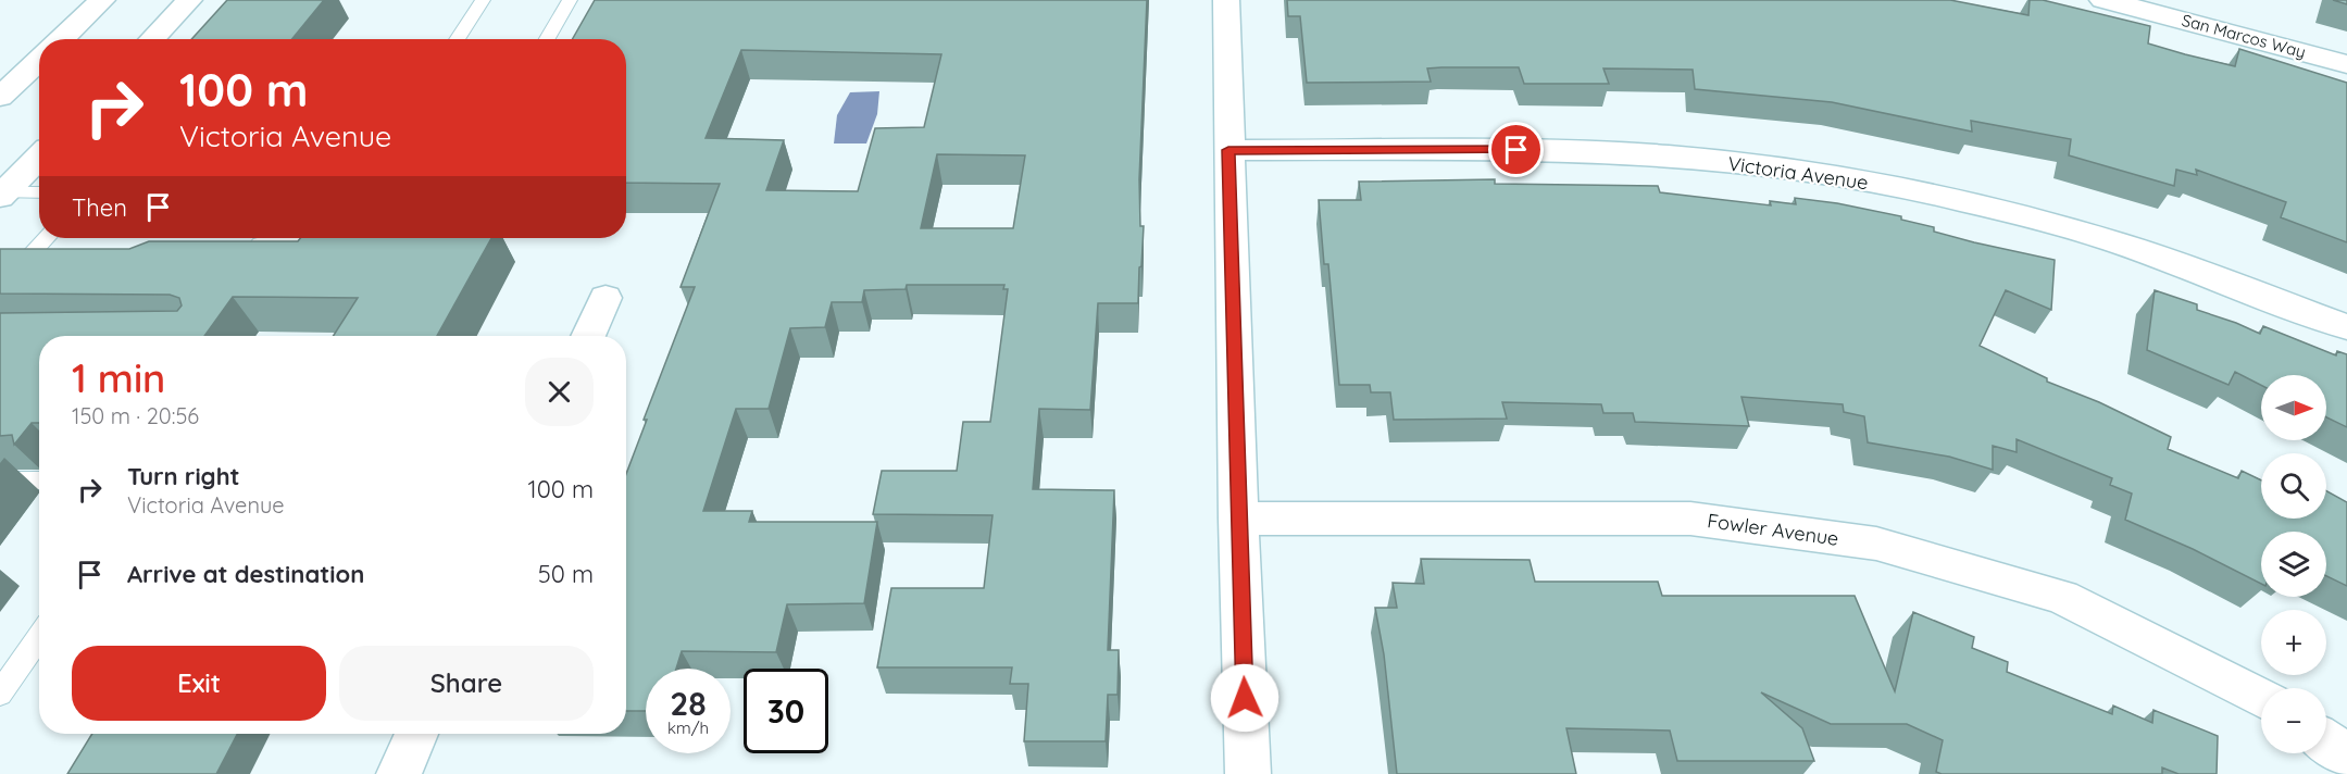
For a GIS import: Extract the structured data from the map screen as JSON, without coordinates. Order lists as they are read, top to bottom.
{
  "streets": {
    "street": ["San Marcos Way", "Victoria Avenue", "Fowler Avenue"]
  },
  "north": "right",
  "page": {
    "turn": ["100 m", "Victoria Avenue"],
    "then": "Then",
    "heading": ["1 min", "150 m · 20:56"],
    "map_buttons": ["+", "−"],
    "list": [
      {
        "name": "Turn right",
        "note": "Victoria Avenue",
        "value": "100 m"
      },
      {
        "name": "Arrive at destination",
        "value": "50 m"
      }
    ],
    "buttons": ["Exit", "Share"],
    "speed": "28 km/h",
    "limit": "30"
  }
}
